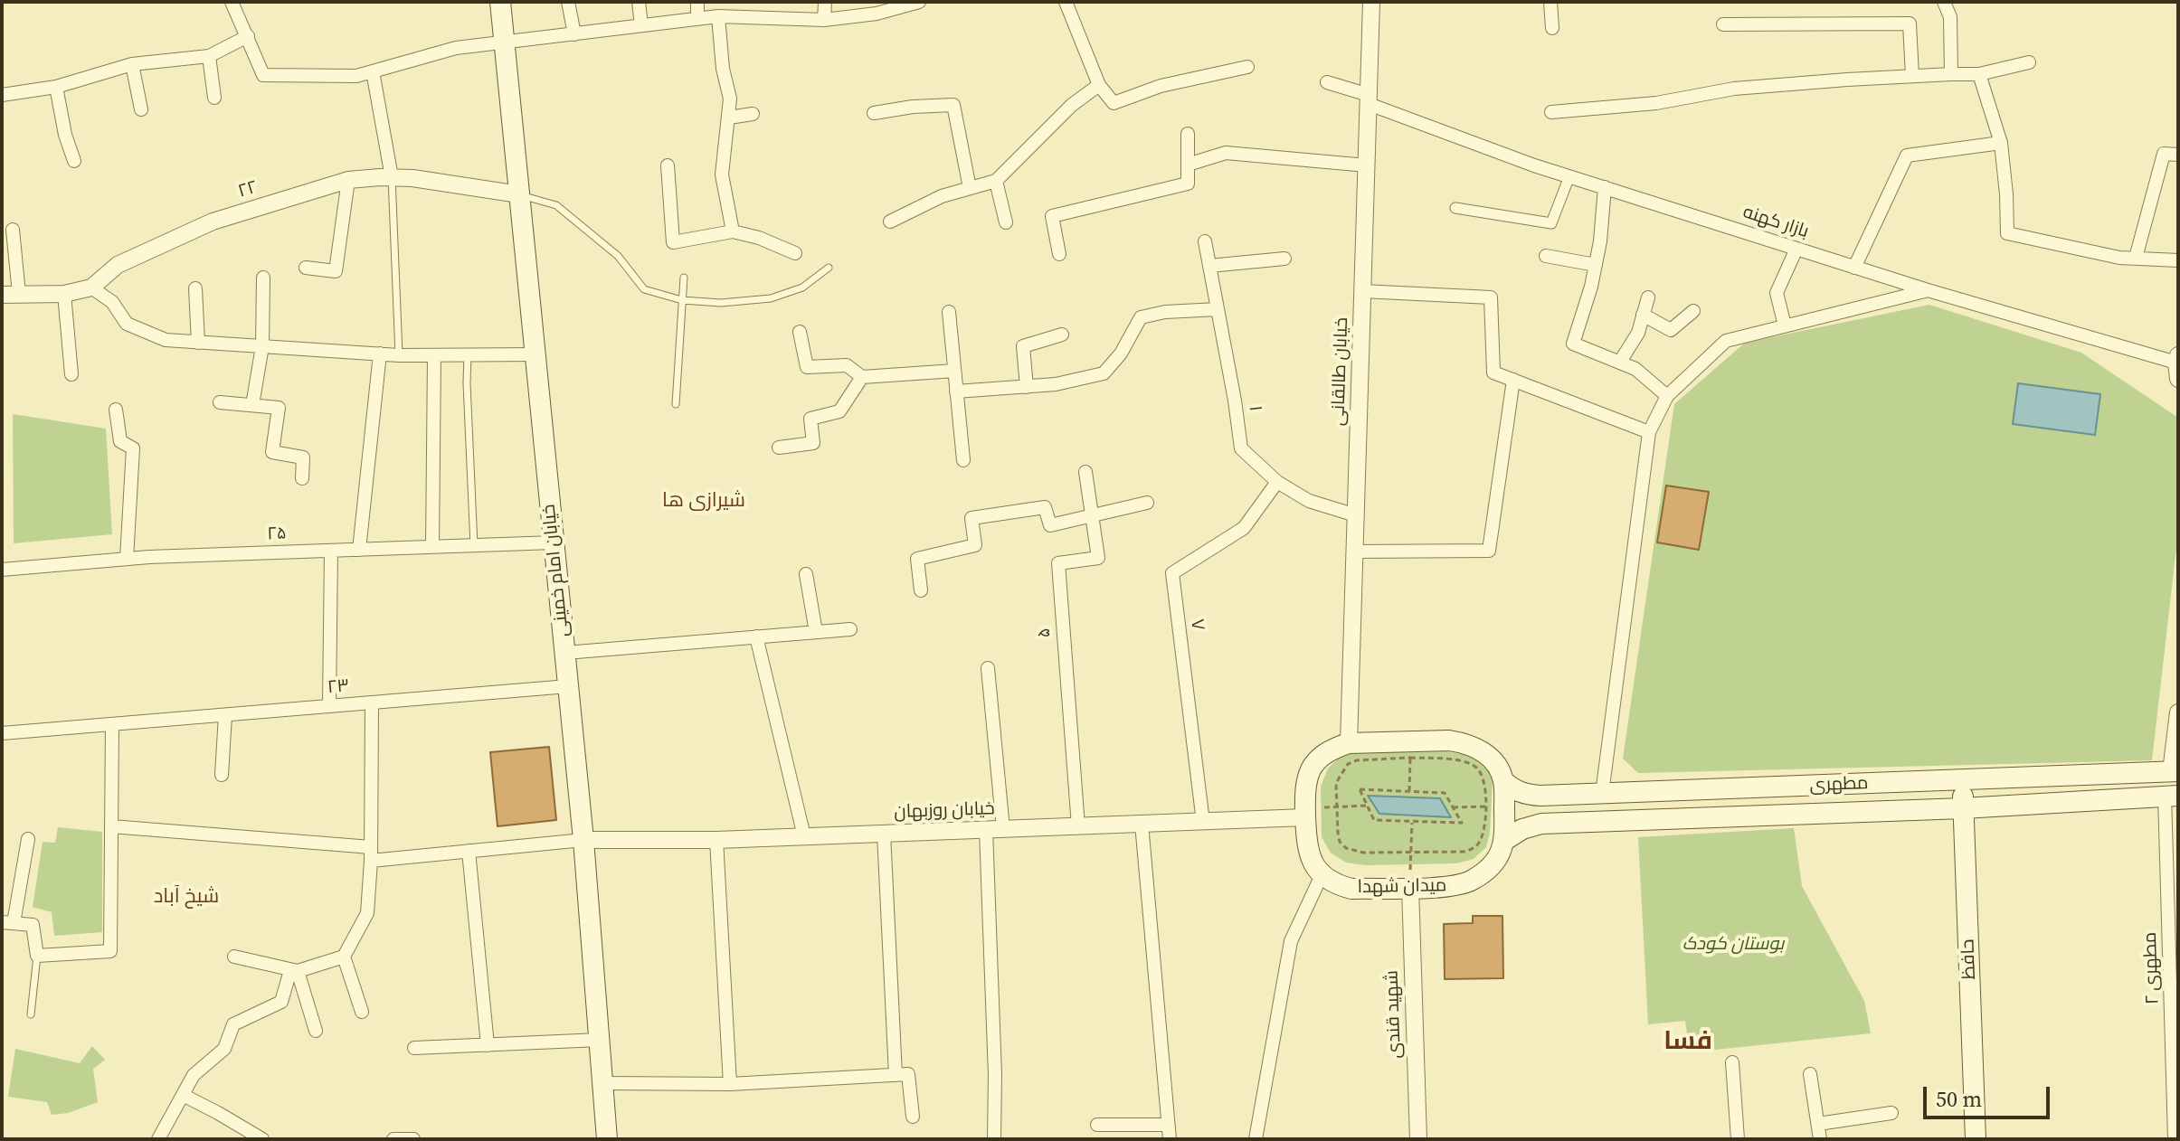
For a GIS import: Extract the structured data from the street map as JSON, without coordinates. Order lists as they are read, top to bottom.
{
  "streets": {
    "main road": [
      "خیابان امام خمینی",
      "مطهری",
      "میدان شهدا",
      "حافظ"
    ],
    "street": [
      "۲۲",
      "بازار کهنه",
      "خیابان طالقانی",
      "۱",
      "۲۵",
      "۷",
      "۵",
      "۲۳",
      "خیابان روزبهان",
      "مطهری ۲",
      "شهید قندی"
    ]
  },
  "crossings": [
    ["۲۲", "خیابان امام خمینی"],
    ["بازار کهنه", "خیابان طالقانی"],
    ["خیابان طالقانی", "۱"],
    ["۱", "۷"],
    ["۲۵", "خیابان امام خمینی"],
    ["خیابان امام خمینی", "۲۳"],
    ["خیابان امام خمینی", "خیابان روزبهان"],
    ["۷", "خیابان روزبهان"],
    ["۵", "خیابان روزبهان"],
    ["مطهری", "میدان شهدا"],
    ["مطهری", "حافظ"],
    ["مطهری", "مطهری ۲"],
    ["میدان شهدا", "شهید قندی"]
  ],
  "districts": ["شیرازی ها", "شیخ آباد", "فسا"],
  "parks": ["بوستان کودک"],
  "scale_bar": "50 m"
}
